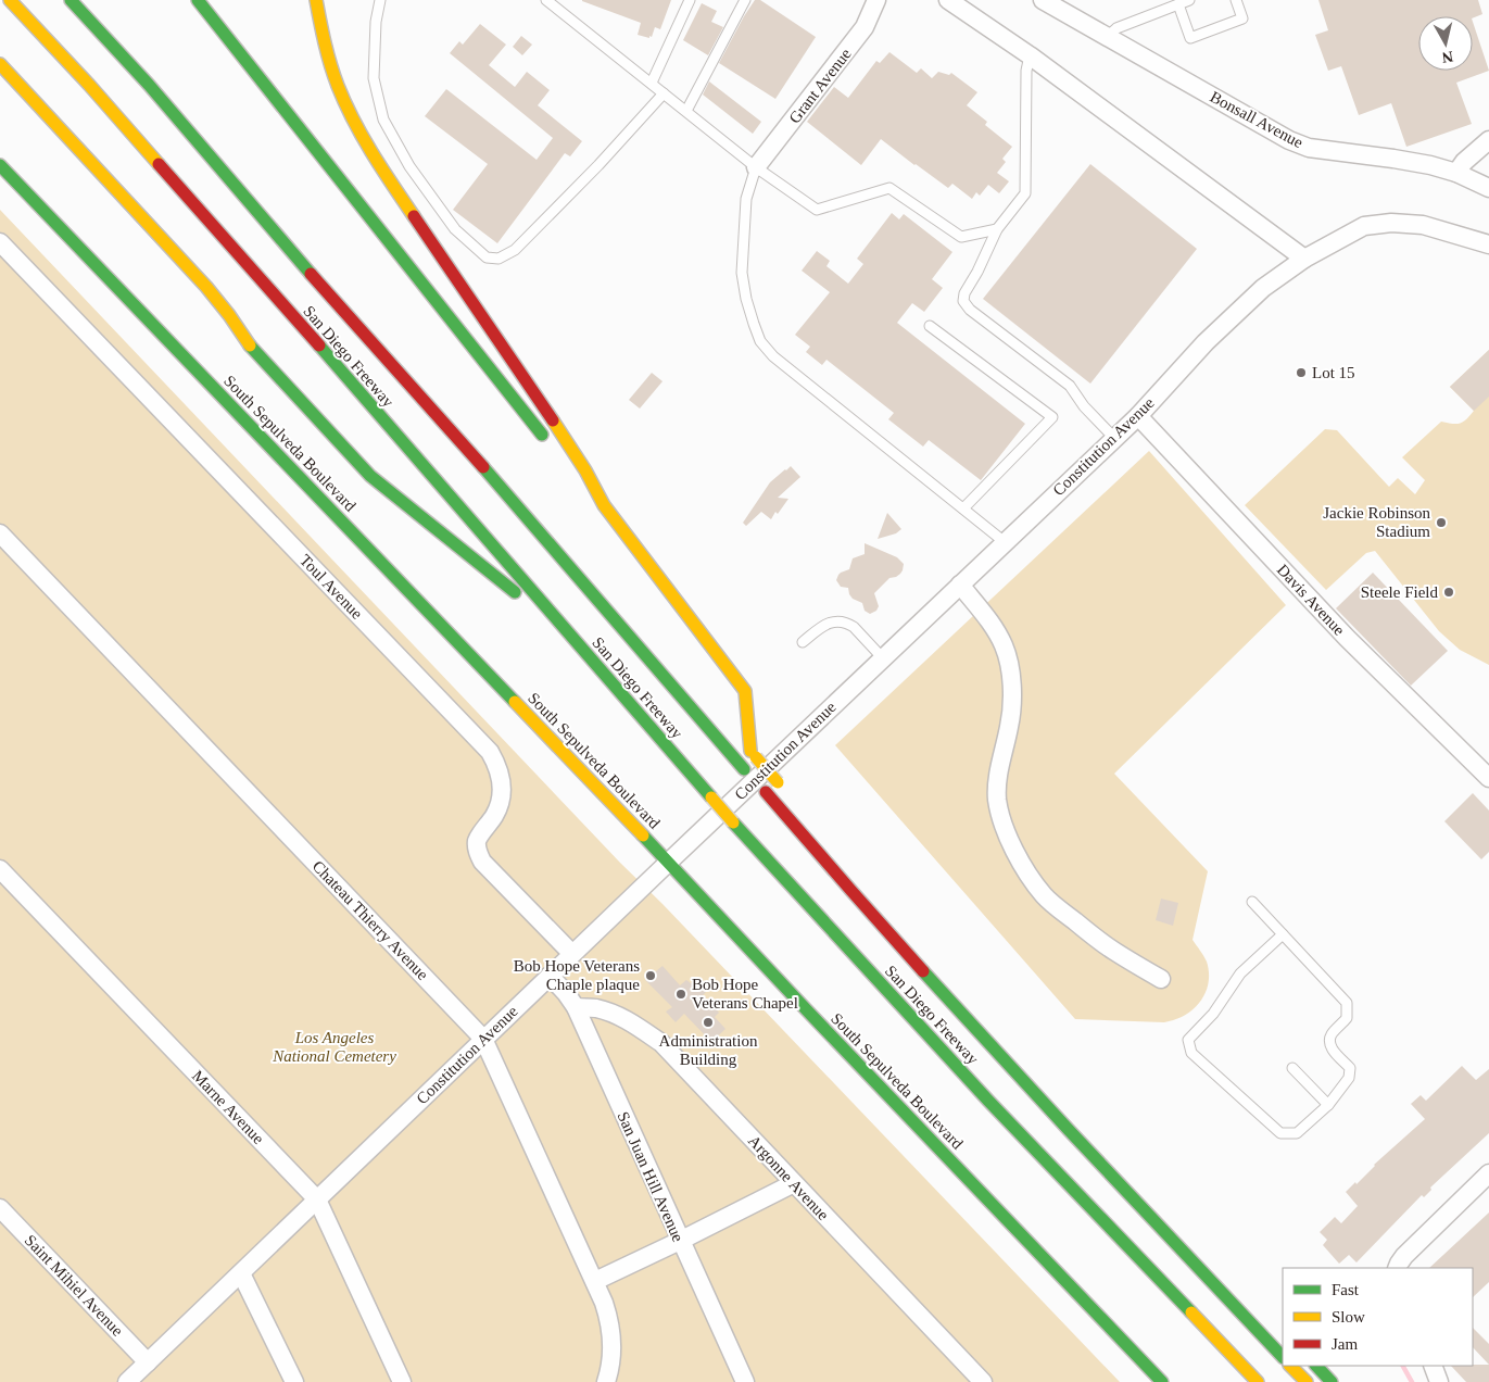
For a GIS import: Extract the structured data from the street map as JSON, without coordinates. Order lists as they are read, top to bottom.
{
  "streets": {
    "main road": ["San Diego Freeway", "South Sepulveda Boulevard"],
    "street": [
      "Grant Avenue",
      "Bonsall Avenue",
      "Constitution Avenue",
      "Toul Avenue",
      "Davis Avenue",
      "Chateau Thierry Avenue",
      "Marne Avenue",
      "San Juan Hill Avenue",
      "Argonne Avenue",
      "Saint Mihiel Avenue"
    ]
  },
  "crossings": [
    ["South Sepulveda Boulevard", "Constitution Avenue"],
    ["Constitution Avenue", "Toul Avenue"],
    ["Constitution Avenue", "Davis Avenue"],
    ["Constitution Avenue", "Chateau Thierry Avenue"],
    ["Constitution Avenue", "Marne Avenue"],
    ["Constitution Avenue", "San Juan Hill Avenue"],
    ["Constitution Avenue", "Saint Mihiel Avenue"],
    ["San Juan Hill Avenue", "Argonne Avenue"]
  ],
  "parks": ["Los Angeles National Cemetery"],
  "places": [
    "Lot 15",
    "Jackie Robinson Stadium",
    "Steele Field",
    "Bob Hope Veterans Chaple plaque",
    "Bob Hope Veterans Chapel",
    "Administration Building"
  ],
  "legend": ["Fast", "Slow", "Jam"],
  "north": "bottom"
}
